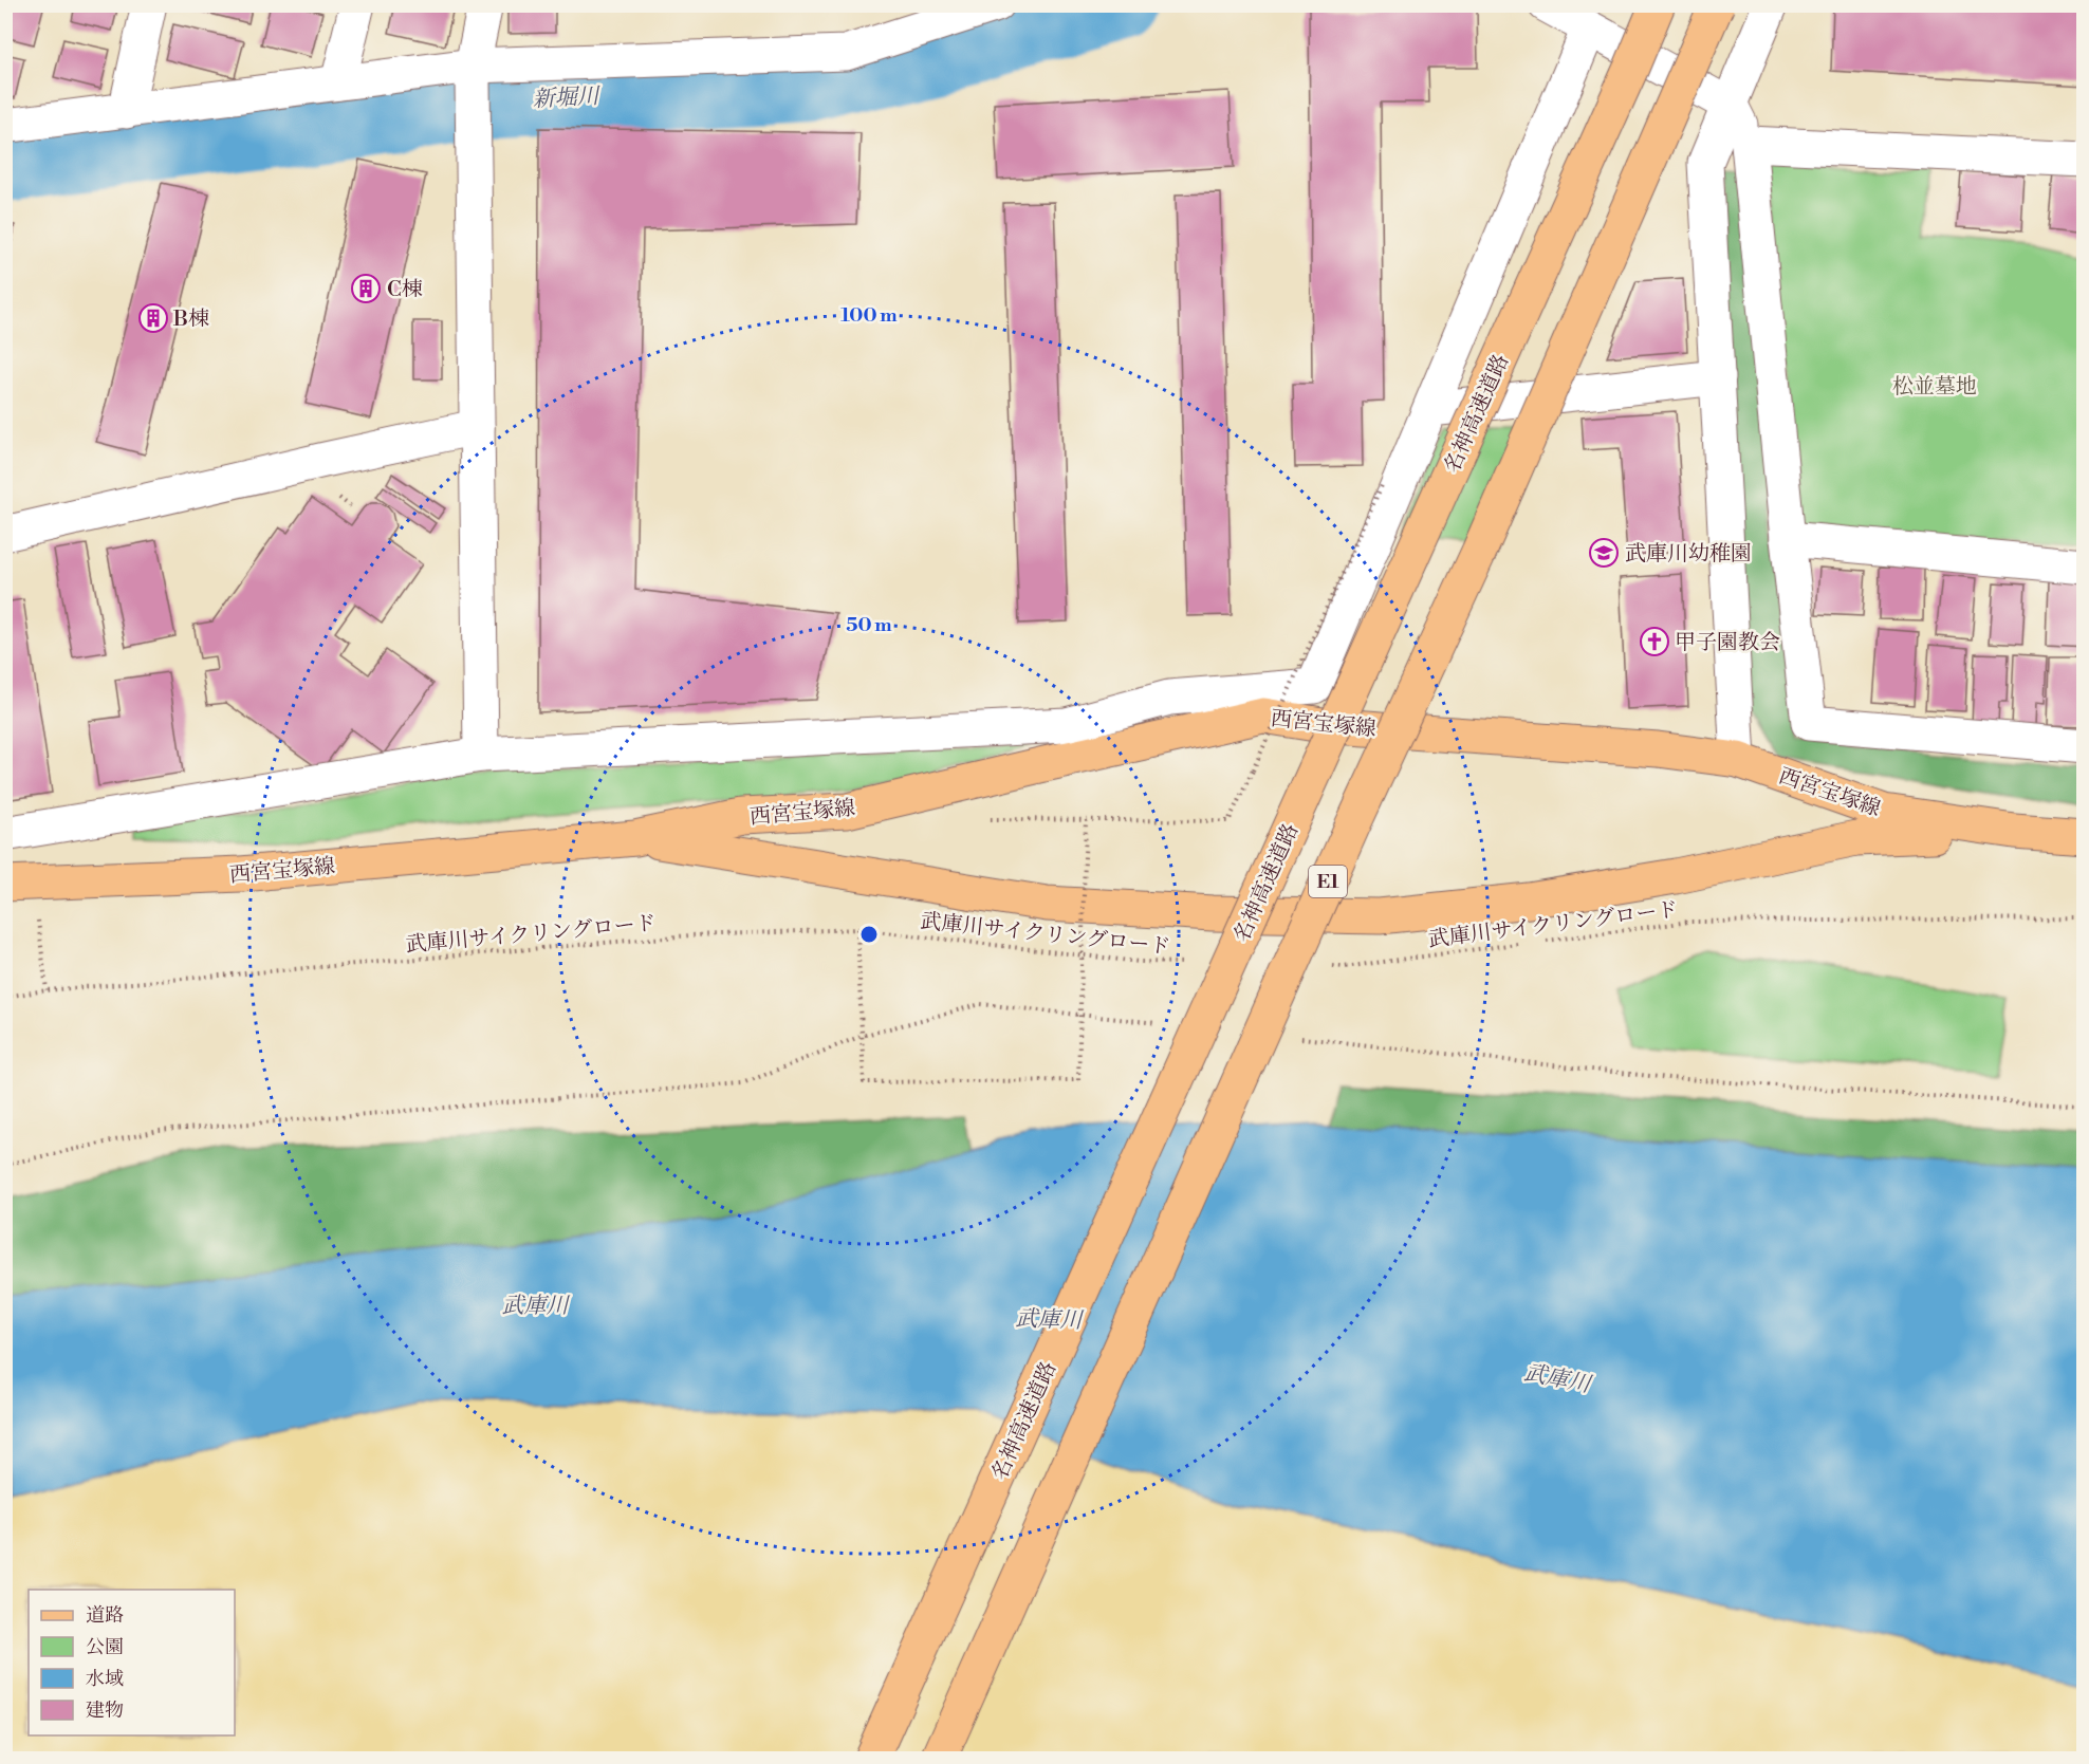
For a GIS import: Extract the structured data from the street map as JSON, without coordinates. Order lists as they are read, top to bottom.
{
  "streets": {
    "main road": ["名神高速道路", "西宮宝塚線", "E1"],
    "path": ["武庫川サイクリングロード"]
  },
  "water": ["新堀川", "武庫川"],
  "parks": ["松並墓地"],
  "places": {
    "building": ["C棟", "B棟"],
    "school or university": ["武庫川幼稚園"],
    "church": ["甲子園教会"]
  },
  "legend": [
    "道路",
    "公園",
    "水域",
    "建物"
  ],
  "rings": ["100 m", "50 m"]
}
